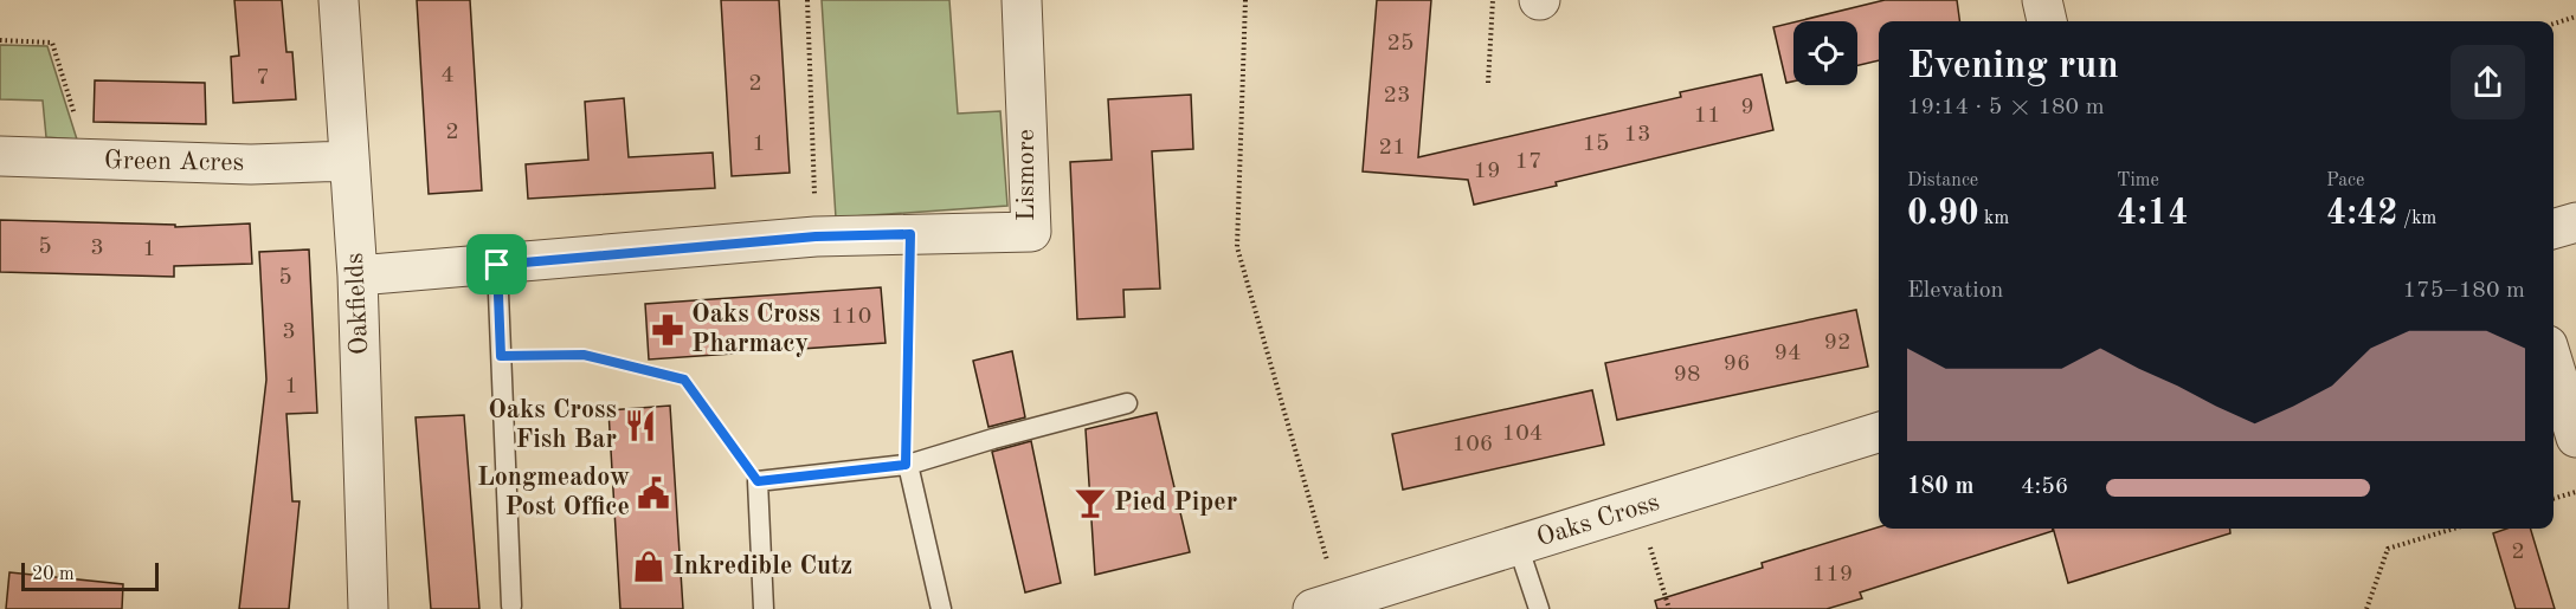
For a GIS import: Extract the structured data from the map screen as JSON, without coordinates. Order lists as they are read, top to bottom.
{
  "streets": {
    "street": [
      "Green Acres",
      "Lismore",
      "Oakfields",
      "Oaks Cross"
    ]
  },
  "crossings": [
    ["Green Acres", "Oakfields"],
    ["Lismore", "Oakfields"]
  ],
  "places": {
    "pharmacy": ["Oaks Cross Pharmacy"],
    "restaurant": ["Oaks Cross Fish Bar"],
    "public building": ["Longmeadow Post Office"],
    "bar": ["Pied Piper"],
    "shop": ["Inkredible Cutz"]
  },
  "house_numbers": [
    "25",
    "4",
    "7",
    "2",
    "23",
    "9",
    "11",
    "2",
    "13",
    "1",
    "15",
    "21",
    "17",
    "19",
    "5",
    "3",
    "1",
    "5",
    "110",
    "3",
    "92",
    "94",
    "96",
    "98",
    "1",
    "104",
    "106",
    "2",
    "119"
  ],
  "scale_bar": "20 m",
  "page": {
    "heading": ["Evening run", "19:14 · 5 × 180 m"],
    "stats": [
      ["Distance", "0.90 km"],
      ["Time", "4:14"],
      ["Pace", "4:42 /km"]
    ],
    "chart": ["Elevation", "175–180 m"],
    "list": [
      {
        "name": "180 m",
        "note": "4:56"
      }
    ],
    "scale": "20 m"
  }
}
